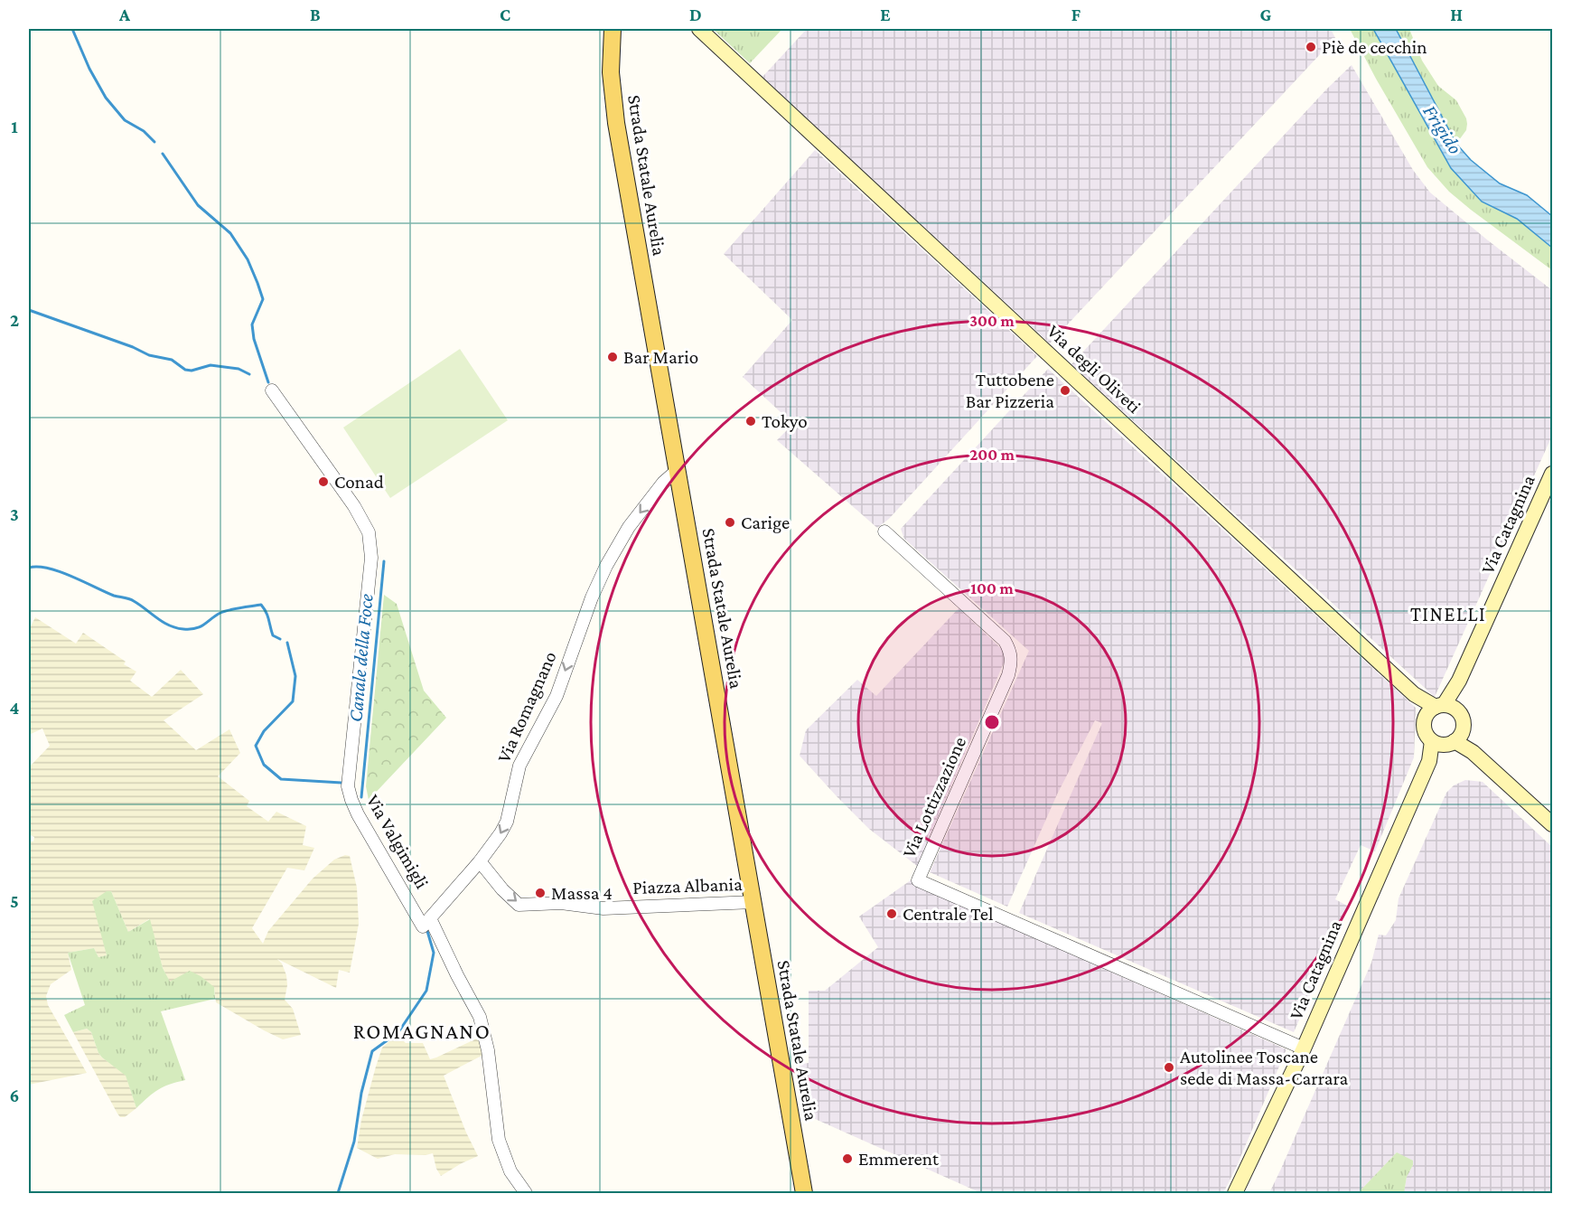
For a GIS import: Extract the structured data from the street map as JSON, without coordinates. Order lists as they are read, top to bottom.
{
  "streets": {
    "main road": ["Strada Statale Aurelia", "Via degli Oliveti", "Via Catagnina"],
    "street": [
      "Via Romagnano",
      "Via Lottizzazione",
      "Via Valgimigli",
      "Piazza Albania"
    ]
  },
  "crossings": [
    ["Strada Statale Aurelia", "Via Romagnano"],
    ["Strada Statale Aurelia", "Piazza Albania"],
    ["Via degli Oliveti", "Via Catagnina"],
    ["Via Catagnina", "Via Lottizzazione"],
    ["Via Romagnano", "Via Valgimigli"],
    ["Via Romagnano", "Piazza Albania"]
  ],
  "one_way": ["Via Romagnano", "Piazza Albania"],
  "districts": ["TINELLI", "ROMAGNANO"],
  "water": ["Frigido", "Canale della Foce"],
  "places": [
    "Piè de cecchin",
    "Bar Mario",
    "Tuttobene Bar Pizzeria",
    "Tokyo",
    "Conad",
    "Carige",
    "Massa 4",
    "Centrale Tel",
    "Autolinee Toscane sede di Massa-Carrara",
    "Emmerent"
  ],
  "grid": {
    "columns": [
      "A",
      "B",
      "C",
      "D",
      "E",
      "F",
      "G",
      "H"
    ],
    "rows": [
      "1",
      "2",
      "3",
      "4",
      "5",
      "6"
    ]
  },
  "rings": ["300 m", "200 m", "100 m"]
}
